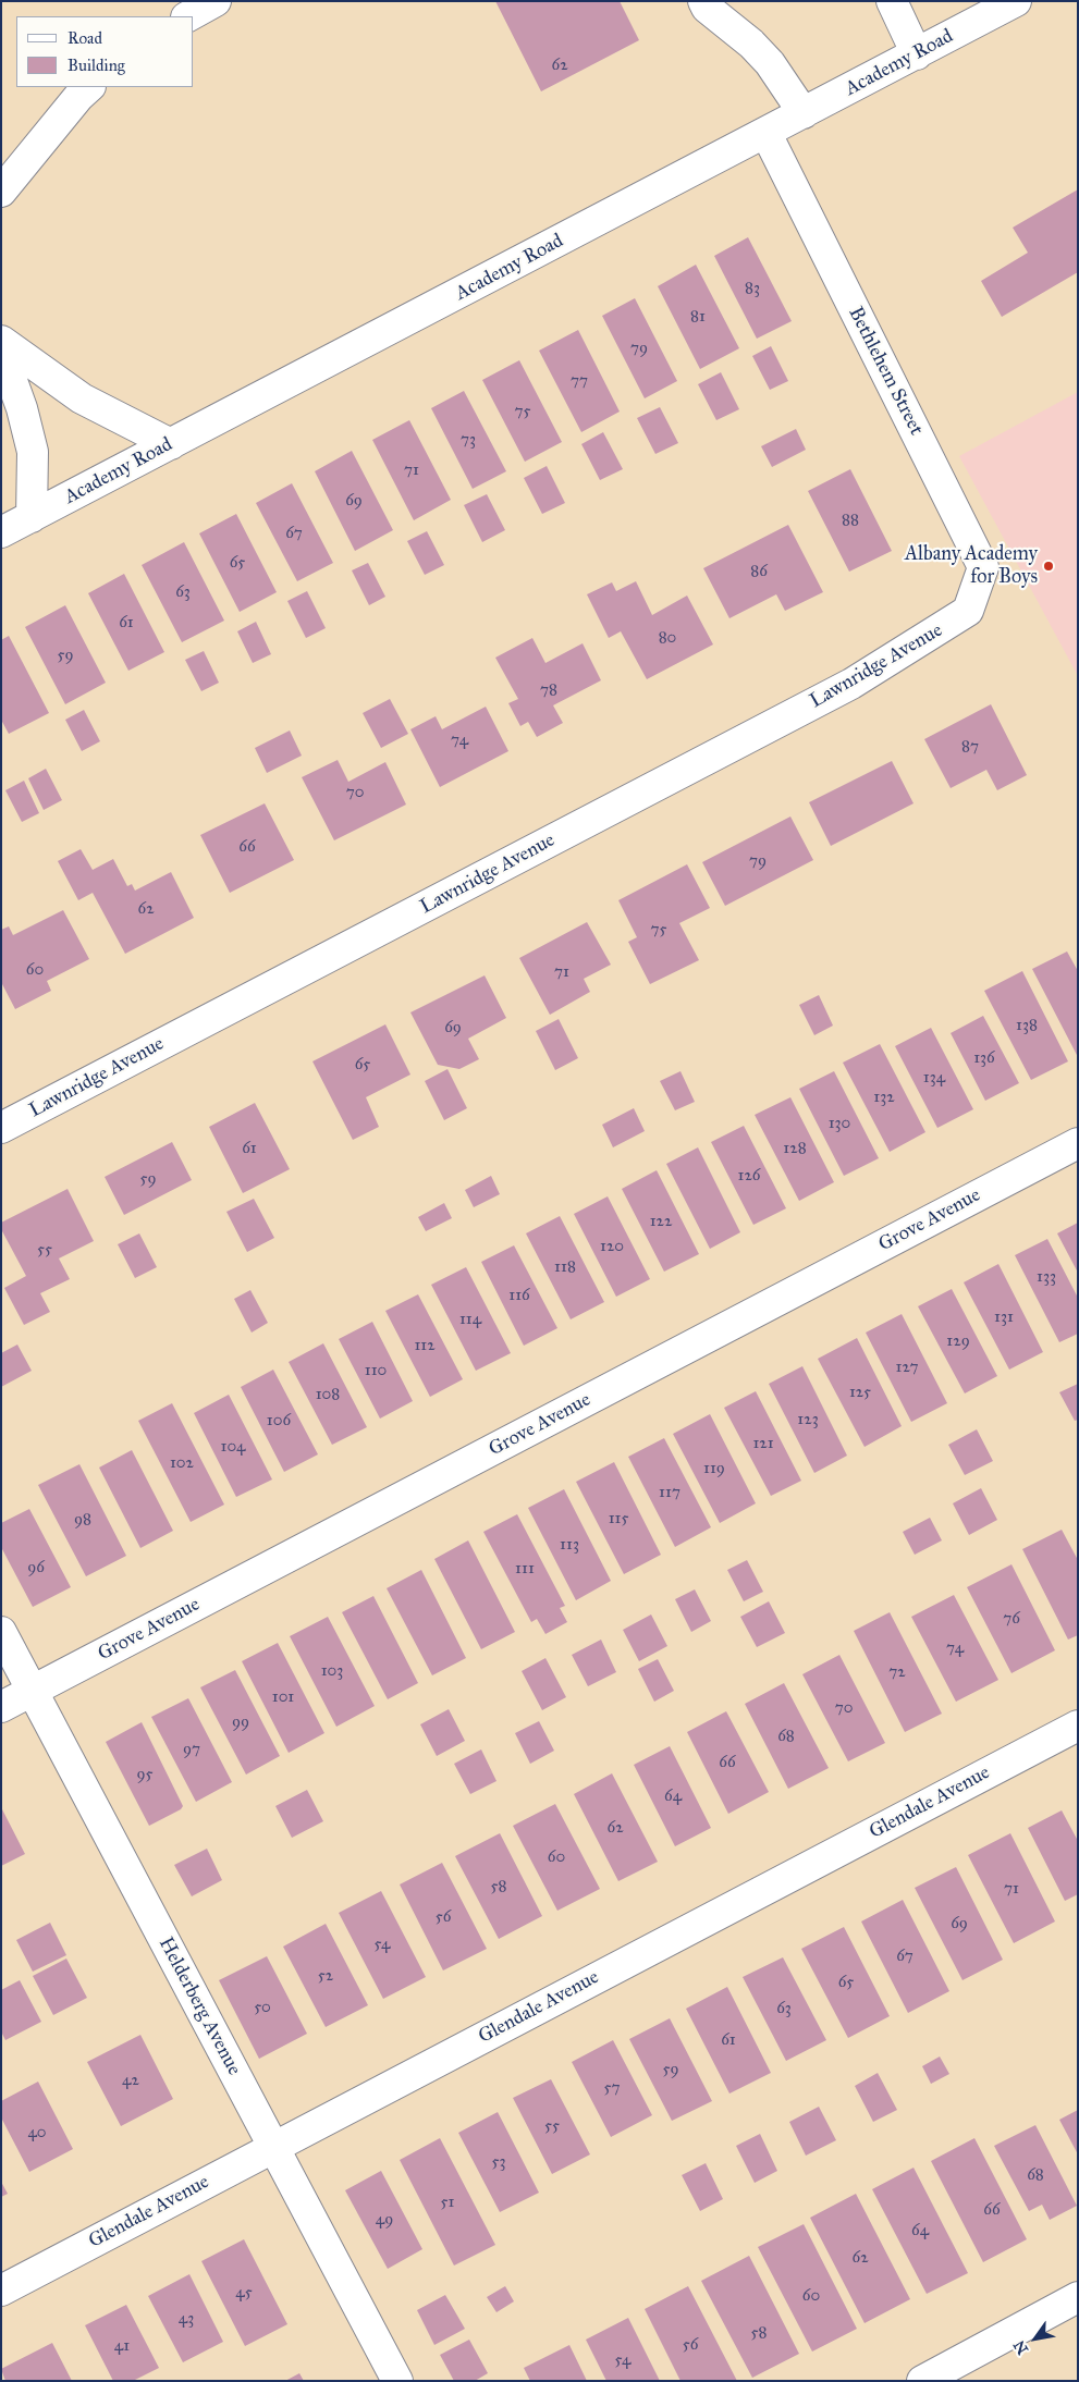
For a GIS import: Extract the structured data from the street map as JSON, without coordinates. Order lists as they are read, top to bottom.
{
  "streets": {
    "street": [
      "Academy Road",
      "Bethlehem Street",
      "Lawnridge Avenue",
      "Grove Avenue",
      "Glendale Avenue",
      "Helderberg Avenue"
    ]
  },
  "crossings": [
    ["Academy Road", "Bethlehem Street"],
    ["Bethlehem Street", "Lawnridge Avenue"],
    ["Grove Avenue", "Helderberg Avenue"],
    ["Glendale Avenue", "Helderberg Avenue"]
  ],
  "places": ["Albany Academy for Boys"],
  "house_numbers": [
    "62",
    "83",
    "81",
    "79",
    "77",
    "75",
    "73",
    "71",
    "69",
    "88",
    "67",
    "65",
    "86",
    "63",
    "61",
    "80",
    "59",
    "78",
    "74",
    "87",
    "70",
    "66",
    "79",
    "62",
    "75",
    "60",
    "71",
    "138",
    "69",
    "136",
    "65",
    "134",
    "132",
    "130",
    "61",
    "128",
    "126",
    "59",
    "122",
    "120",
    "55",
    "118",
    "133",
    "116",
    "131",
    "114",
    "129",
    "112",
    "127",
    "110",
    "125",
    "108",
    "123",
    "106",
    "121",
    "104",
    "102",
    "119",
    "117",
    "115",
    "98",
    "113",
    "96",
    "111",
    "76",
    "74",
    "103",
    "72",
    "101",
    "70",
    "99",
    "68",
    "97",
    "66",
    "95",
    "64",
    "62",
    "60",
    "58",
    "71",
    "56",
    "69",
    "54",
    "67",
    "52",
    "65",
    "50",
    "63",
    "61",
    "59",
    "42",
    "57",
    "55",
    "40",
    "53",
    "68",
    "51",
    "66",
    "49",
    "64",
    "62",
    "45",
    "60",
    "43",
    "58",
    "56",
    "41",
    "54"
  ],
  "legend": ["Road", "Building"],
  "north": "bottom left"
}
